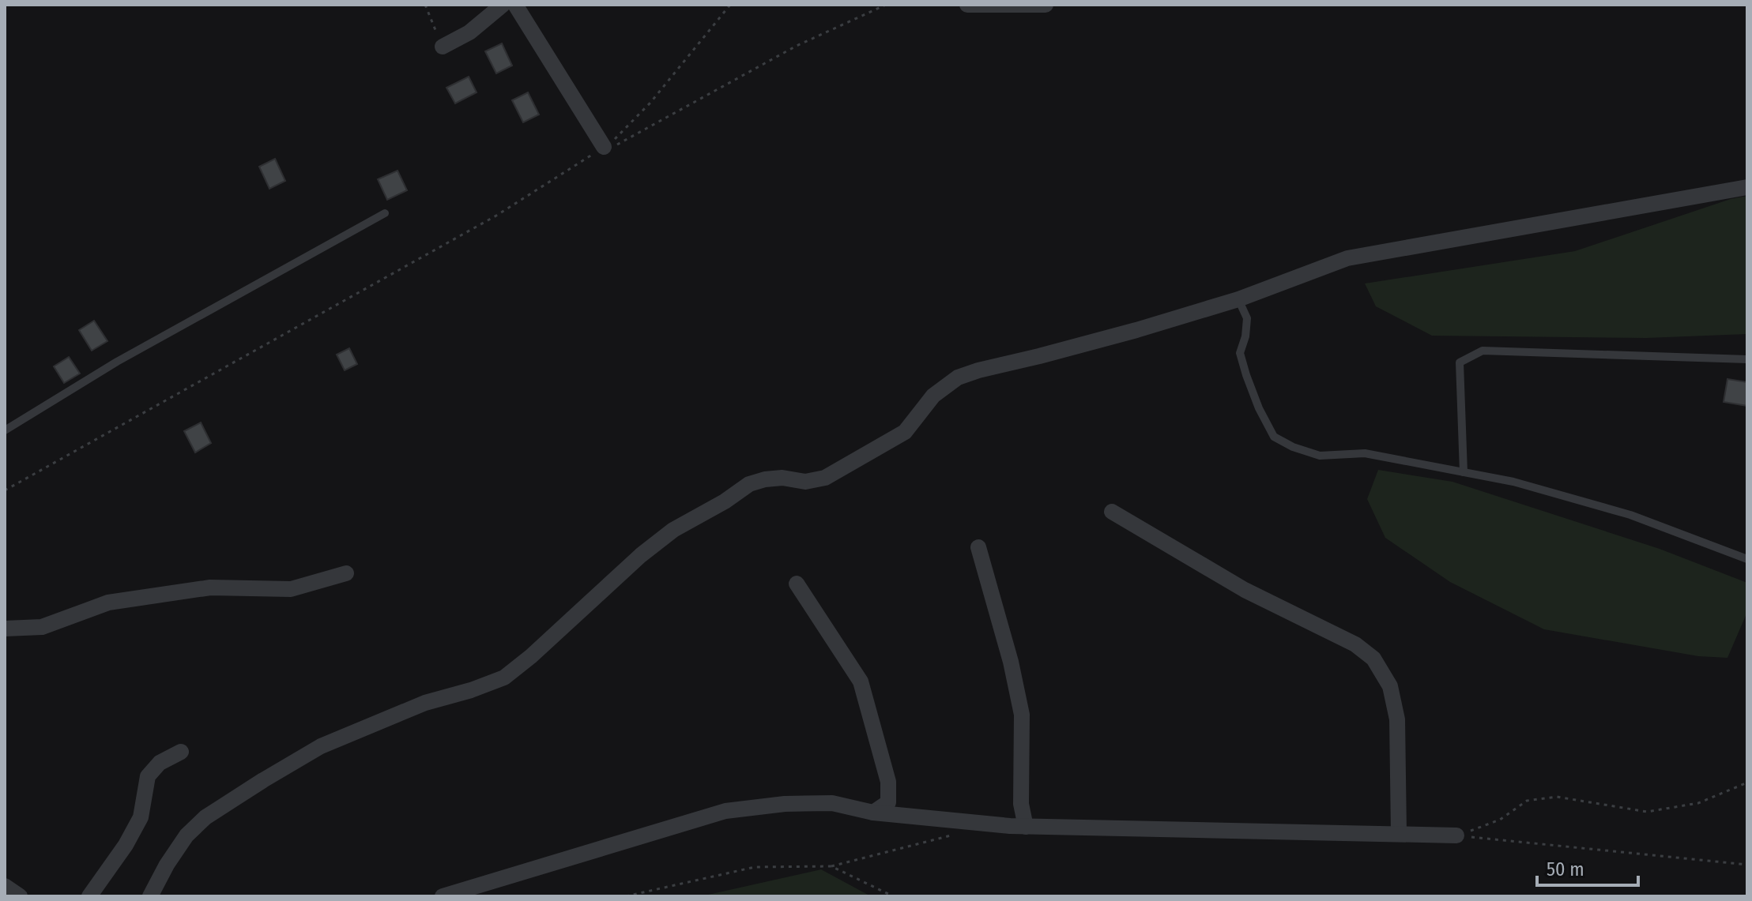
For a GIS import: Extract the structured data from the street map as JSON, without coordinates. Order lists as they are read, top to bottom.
{
  "scale_bar": "50 m"
}
